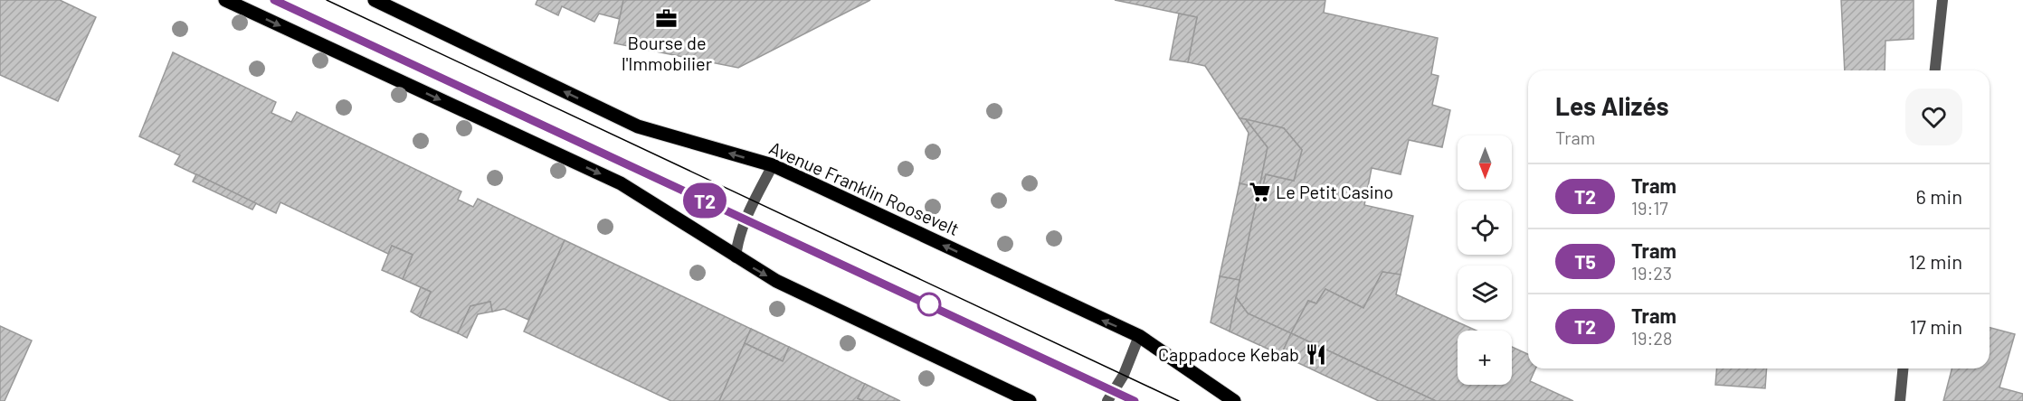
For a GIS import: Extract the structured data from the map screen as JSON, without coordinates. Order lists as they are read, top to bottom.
{
  "streets": {
    "main road": ["Avenue Franklin Roosevelt"]
  },
  "places": {
    "office": ["Bourse de l'Immobilier"],
    "supermarket": ["Le Petit Casino"],
    "restaurant": ["Cappadoce Kebab"]
  },
  "lines": ["tram line T2"],
  "north": "bottom",
  "page": {
    "on_map": "T2",
    "heading": ["Les Alizés", "Tram"],
    "map_buttons": "+",
    "list": [
      {
        "mark": "T2",
        "name": "Tram",
        "note": "19:17",
        "value": "6 min"
      },
      {
        "mark": "T5",
        "name": "Tram",
        "note": "19:23",
        "value": "12 min"
      },
      {
        "mark": "T2",
        "name": "Tram",
        "note": "19:28",
        "value": "17 min"
      }
    ]
  }
}
